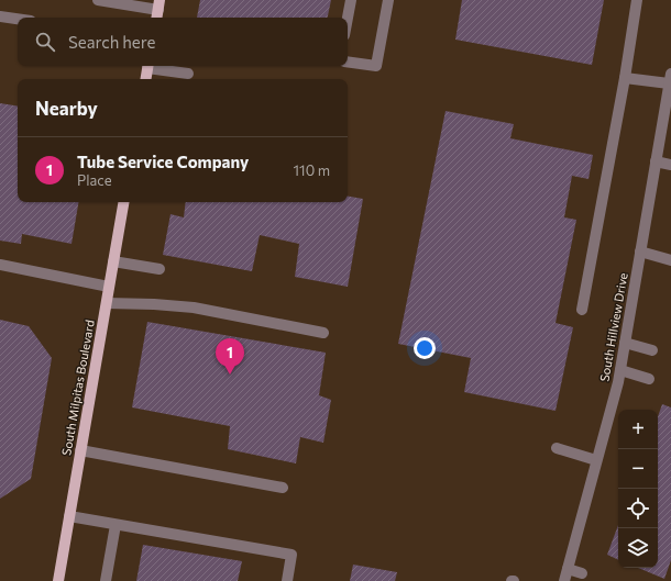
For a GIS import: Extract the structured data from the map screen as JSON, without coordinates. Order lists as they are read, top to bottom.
{
  "streets": {
    "main road": ["South Milpitas Boulevard"],
    "street": ["South Hillview Drive"]
  },
  "page": {
    "search": "Search here",
    "heading": "Nearby",
    "list": [
      {
        "mark": "1",
        "name": "Tube Service Company",
        "note": "Place",
        "value": "110 m"
      }
    ],
    "pins": "1",
    "map_buttons": ["+", "−"]
  }
}
